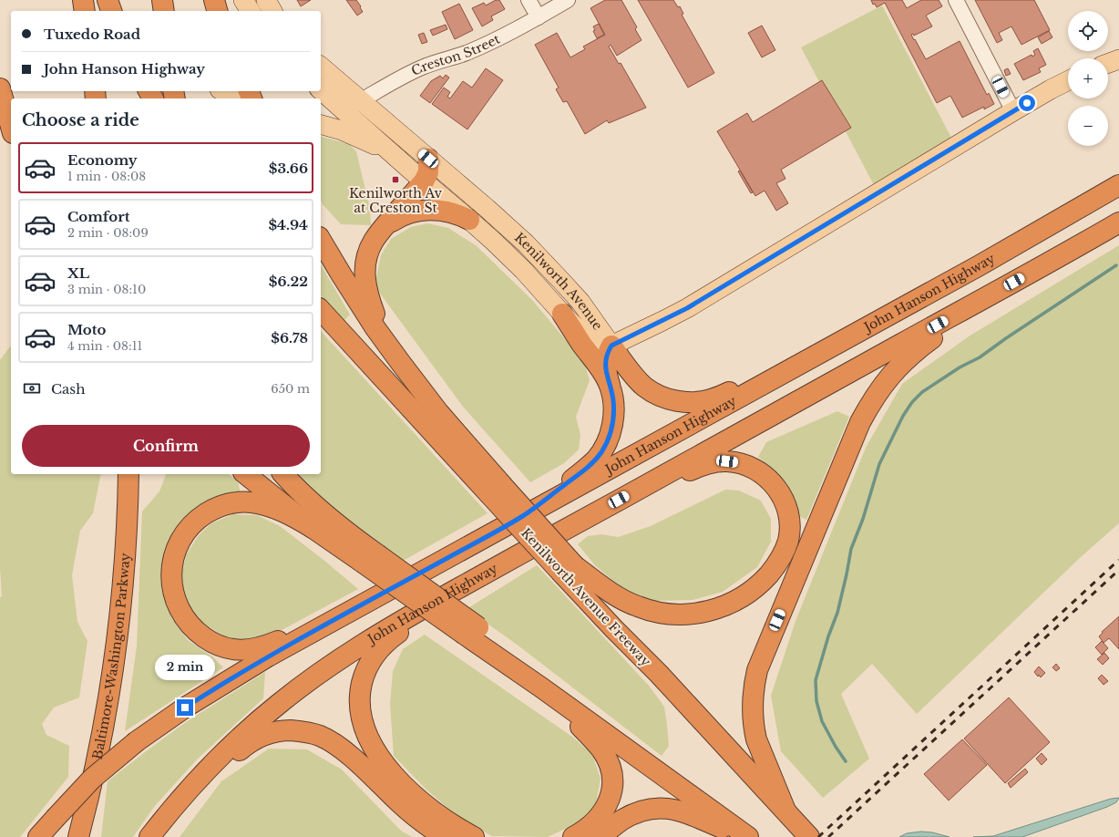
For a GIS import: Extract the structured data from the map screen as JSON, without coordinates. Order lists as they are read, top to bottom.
{
  "streets": {
    "highway": ["John Hanson Highway", "Kenilworth Avenue Freeway", "Baltimore-Washington Parkway"],
    "main road": ["Kenilworth Avenue"],
    "street": ["Creston Street"]
  },
  "crossings": [
    ["Creston Street", "Kenilworth Avenue"]
  ],
  "places": {
    "transit": ["Kenilworth Av at Creston St"]
  },
  "page": {
    "map_buttons": ["+", "−"],
    "banner": ["Tuxedo Road", "John Hanson Highway"],
    "heading": "Choose a ride",
    "list": [
      {
        "name": "Economy",
        "note": "1 min · 08:08",
        "value": "$3.66"
      },
      {
        "name": "Comfort",
        "note": "2 min · 08:09",
        "value": "$4.94"
      },
      {
        "name": "XL",
        "note": "3 min · 08:10",
        "value": "$6.22"
      },
      {
        "name": "Moto",
        "note": "4 min · 08:11",
        "value": "$6.78"
      }
    ],
    "pay": ["Cash", "650 m"],
    "buttons": "Confirm",
    "bubble": "2 min"
  }
}
